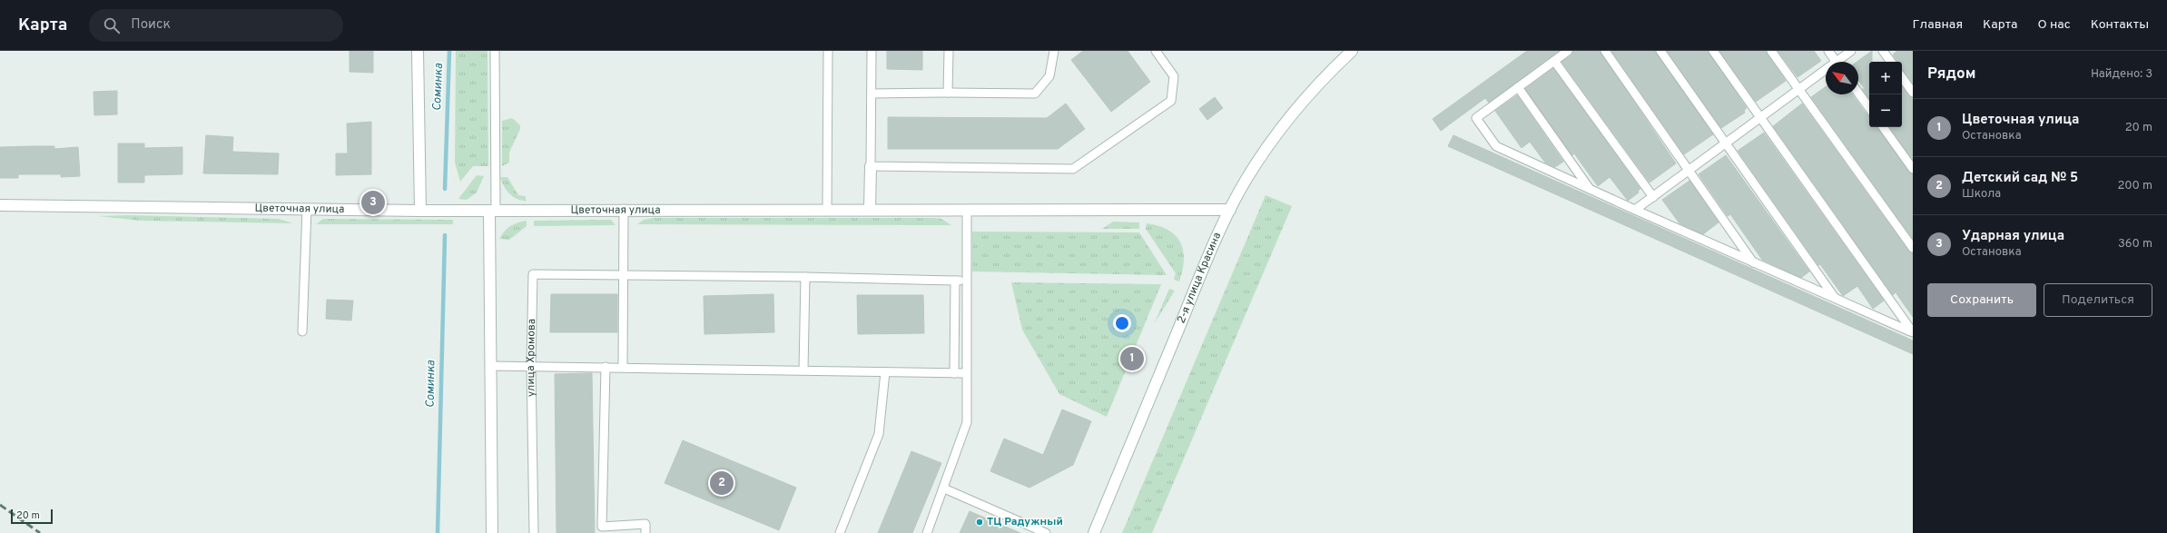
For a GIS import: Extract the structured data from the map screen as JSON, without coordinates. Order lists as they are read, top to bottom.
{
  "streets": {
    "street": ["Цветочная улица", "2-я улица Красина"],
    "lane": ["улица Хромова"]
  },
  "crossings": [
    ["Цветочная улица", "2-я улица Красина"]
  ],
  "water": ["Соминка"],
  "places": ["ТЦ Радужный"],
  "scale_bar": "20 m",
  "north": "top left",
  "page": {
    "header": "Карта",
    "search": "Поиск",
    "nav": [
      "Главная",
      "Карта",
      "О нас",
      "Контакты"
    ],
    "heading": ["Рядом", "Найдено: 3"],
    "map_buttons": ["+", "−"],
    "list": [
      {
        "mark": "1",
        "name": "Цветочная улица",
        "note": "Остановка",
        "value": "20 m"
      },
      {
        "mark": "2",
        "name": "Детский сад № 5",
        "note": "Школа",
        "value": "200 m"
      },
      {
        "mark": "3",
        "name": "Ударная улица",
        "note": "Остановка",
        "value": "360 m"
      }
    ],
    "pins": ["3", "1", "2"],
    "buttons": ["Сохранить", "Поделиться"],
    "scale": "20 m"
  }
}
